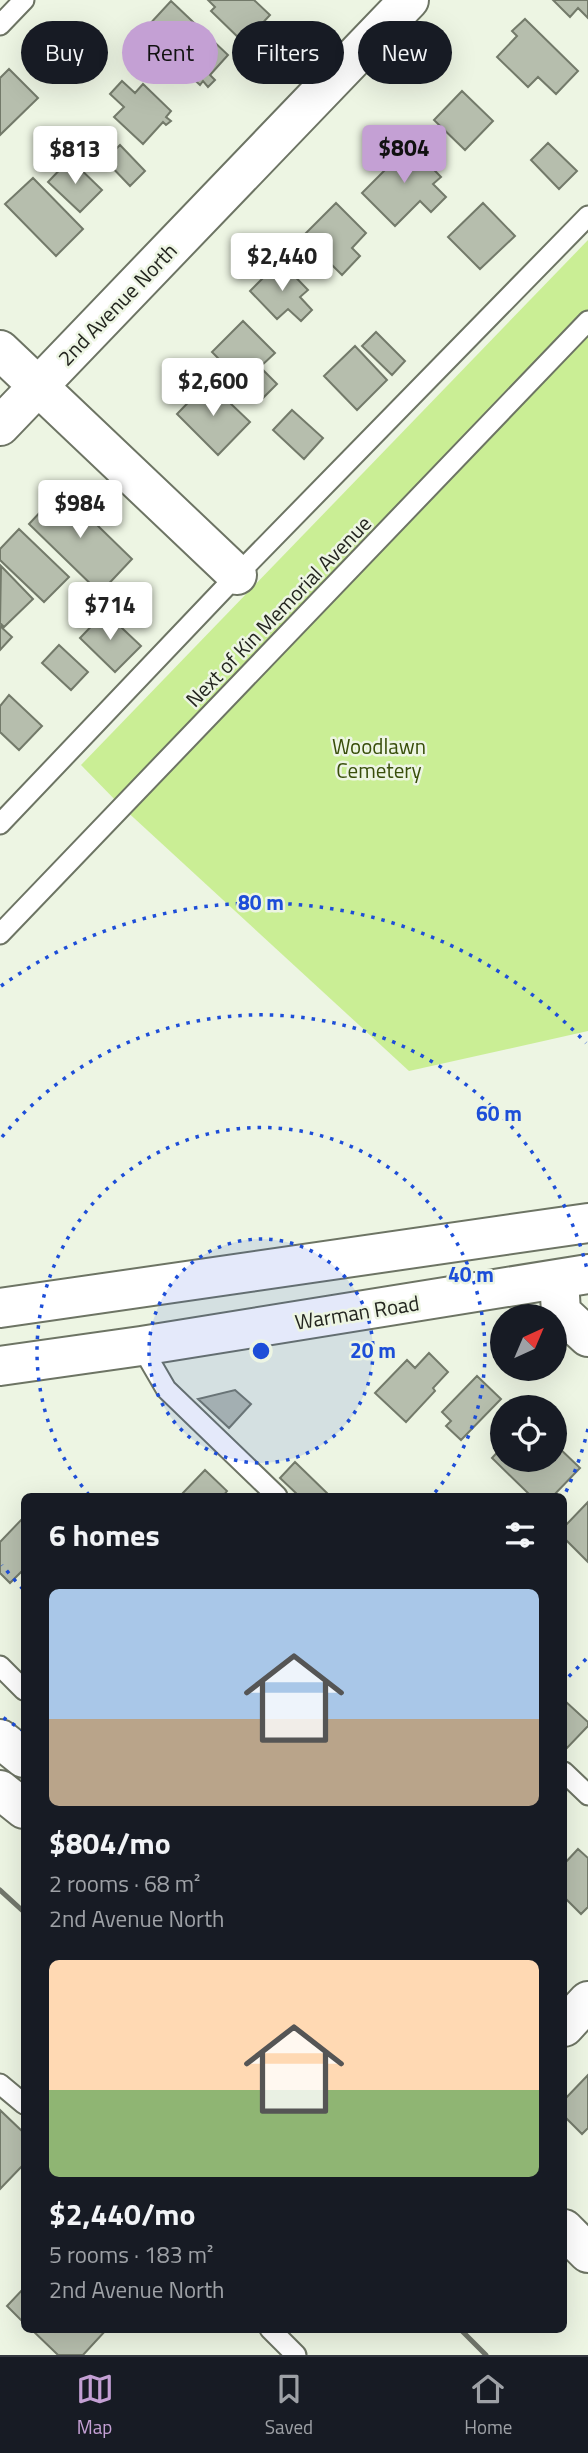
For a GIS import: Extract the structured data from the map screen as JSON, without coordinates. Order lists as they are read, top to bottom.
{
  "streets": {
    "street": ["2nd Avenue North", "Warman Road"],
    "lane": ["Next of Kin Memorial Avenue"]
  },
  "parks": ["Woodlawn Cemetery"],
  "north": "top right",
  "page": {
    "chip": [
      "Buy",
      "Rent",
      "Filters",
      "New"
    ],
    "price": [
      "$804",
      "$813",
      "$2,440",
      "$2,600",
      "$984",
      "$714"
    ],
    "heading": "6 homes",
    "list": [
      {
        "name": "$804/mo",
        "note": "2 rooms · 68 m² · 2nd Avenue North"
      },
      {
        "name": "$2,440/mo",
        "note": "5 rooms · 183 m² · 2nd Avenue North"
      }
    ],
    "tabs": ["Map", "Saved", "Home"]
  },
  "rings": [
    "80 m",
    "60 m",
    "40 m",
    "20 m"
  ]
}
